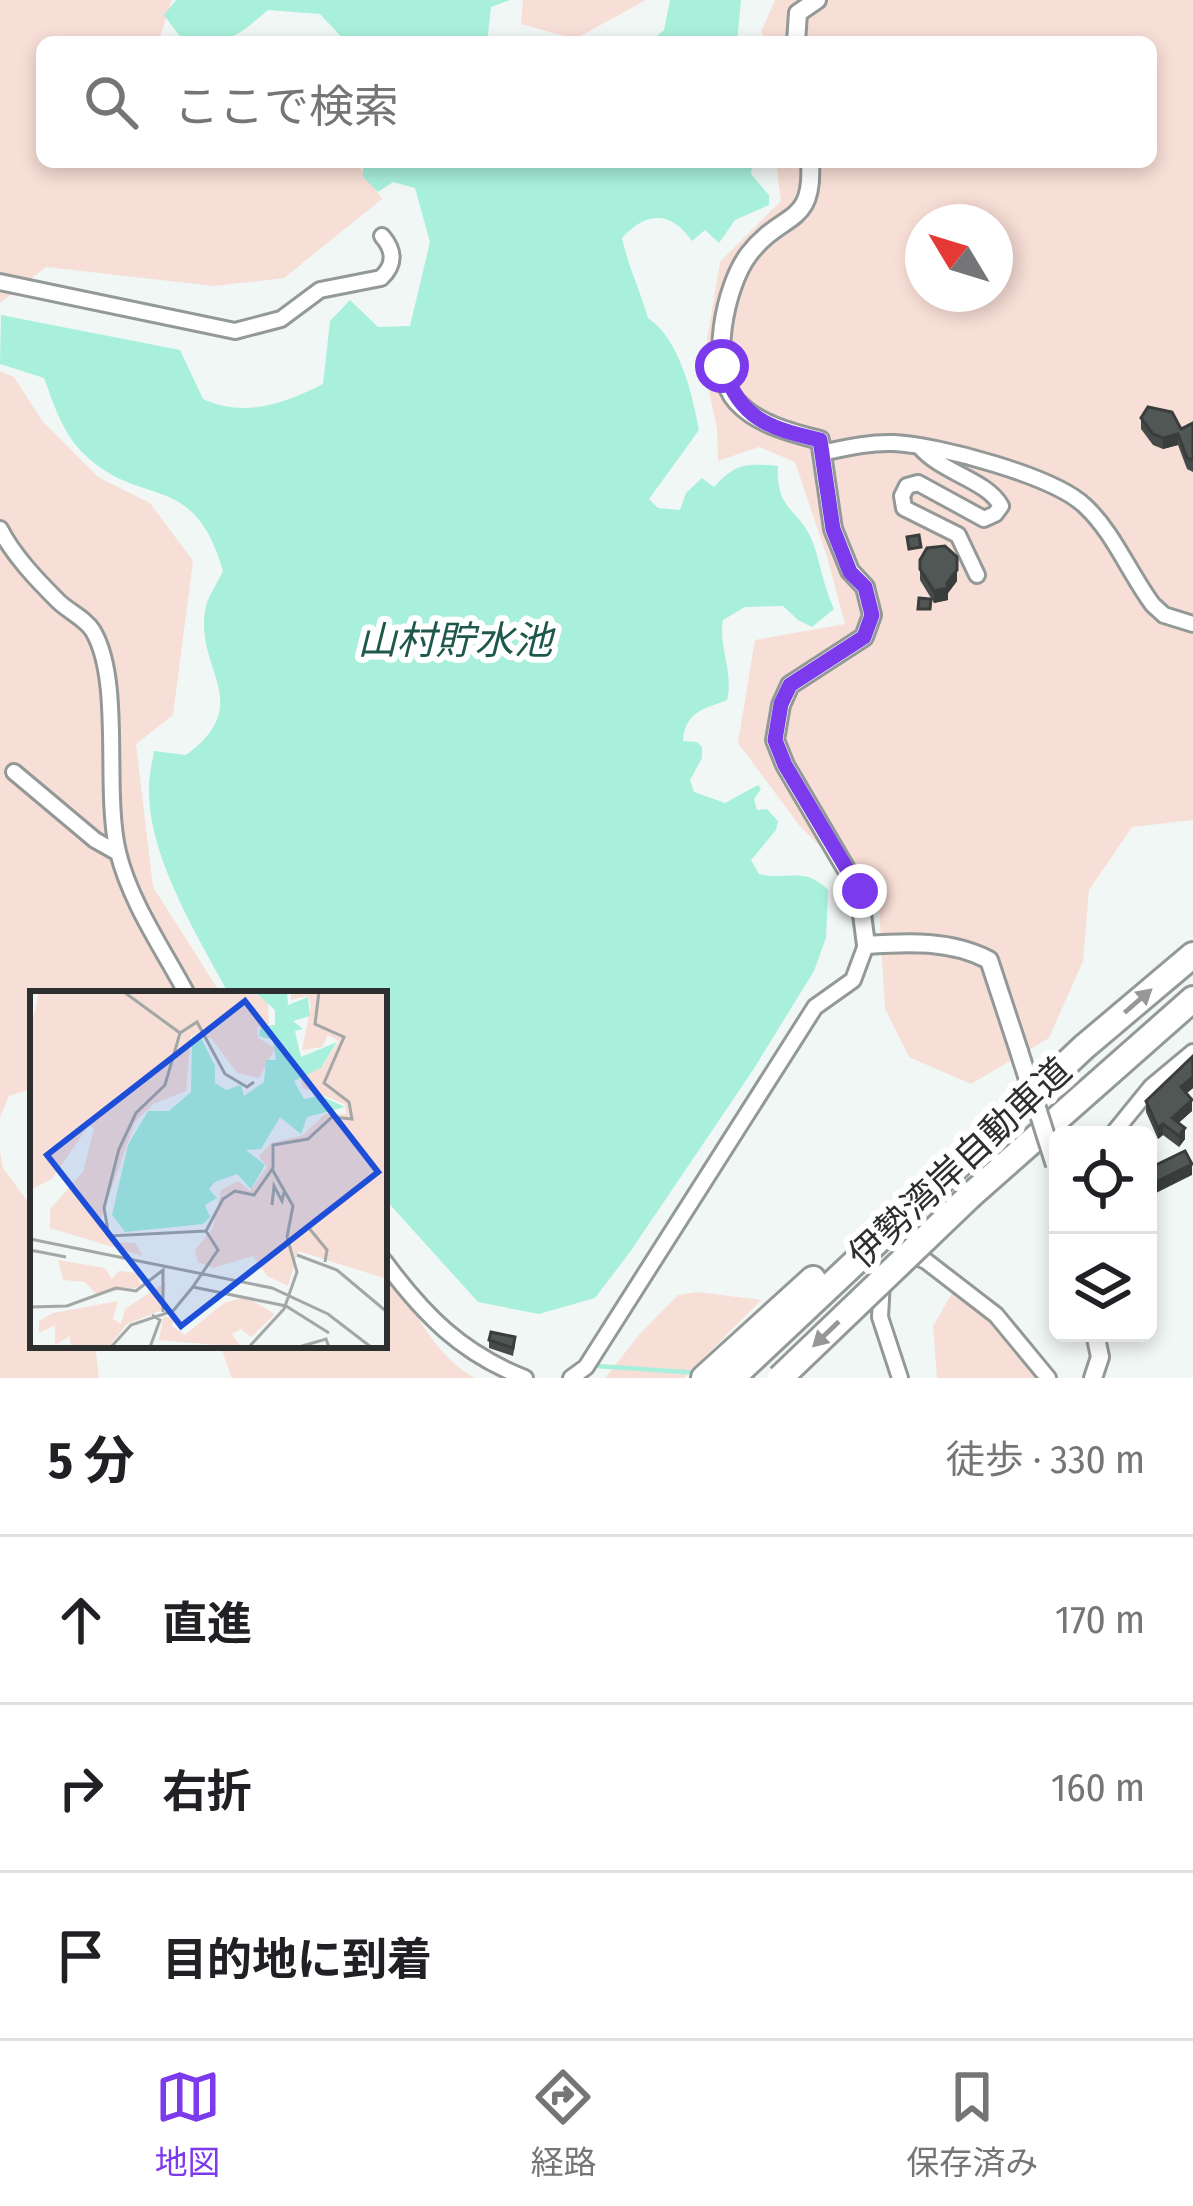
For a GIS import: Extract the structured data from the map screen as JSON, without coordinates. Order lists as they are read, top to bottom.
{
  "streets": {
    "highway": ["伊勢湾岸自動車道"]
  },
  "water": ["山村貯水池"],
  "north": "top left",
  "page": {
    "search": "ここで検索",
    "heading": ["5 分", "徒歩 · 330 m"],
    "list": [
      ["直進", "170 m"],
      ["右折", "160 m"],
      "目的地に到着"
    ],
    "nav": ["地図", "経路", "保存済み"]
  }
}
